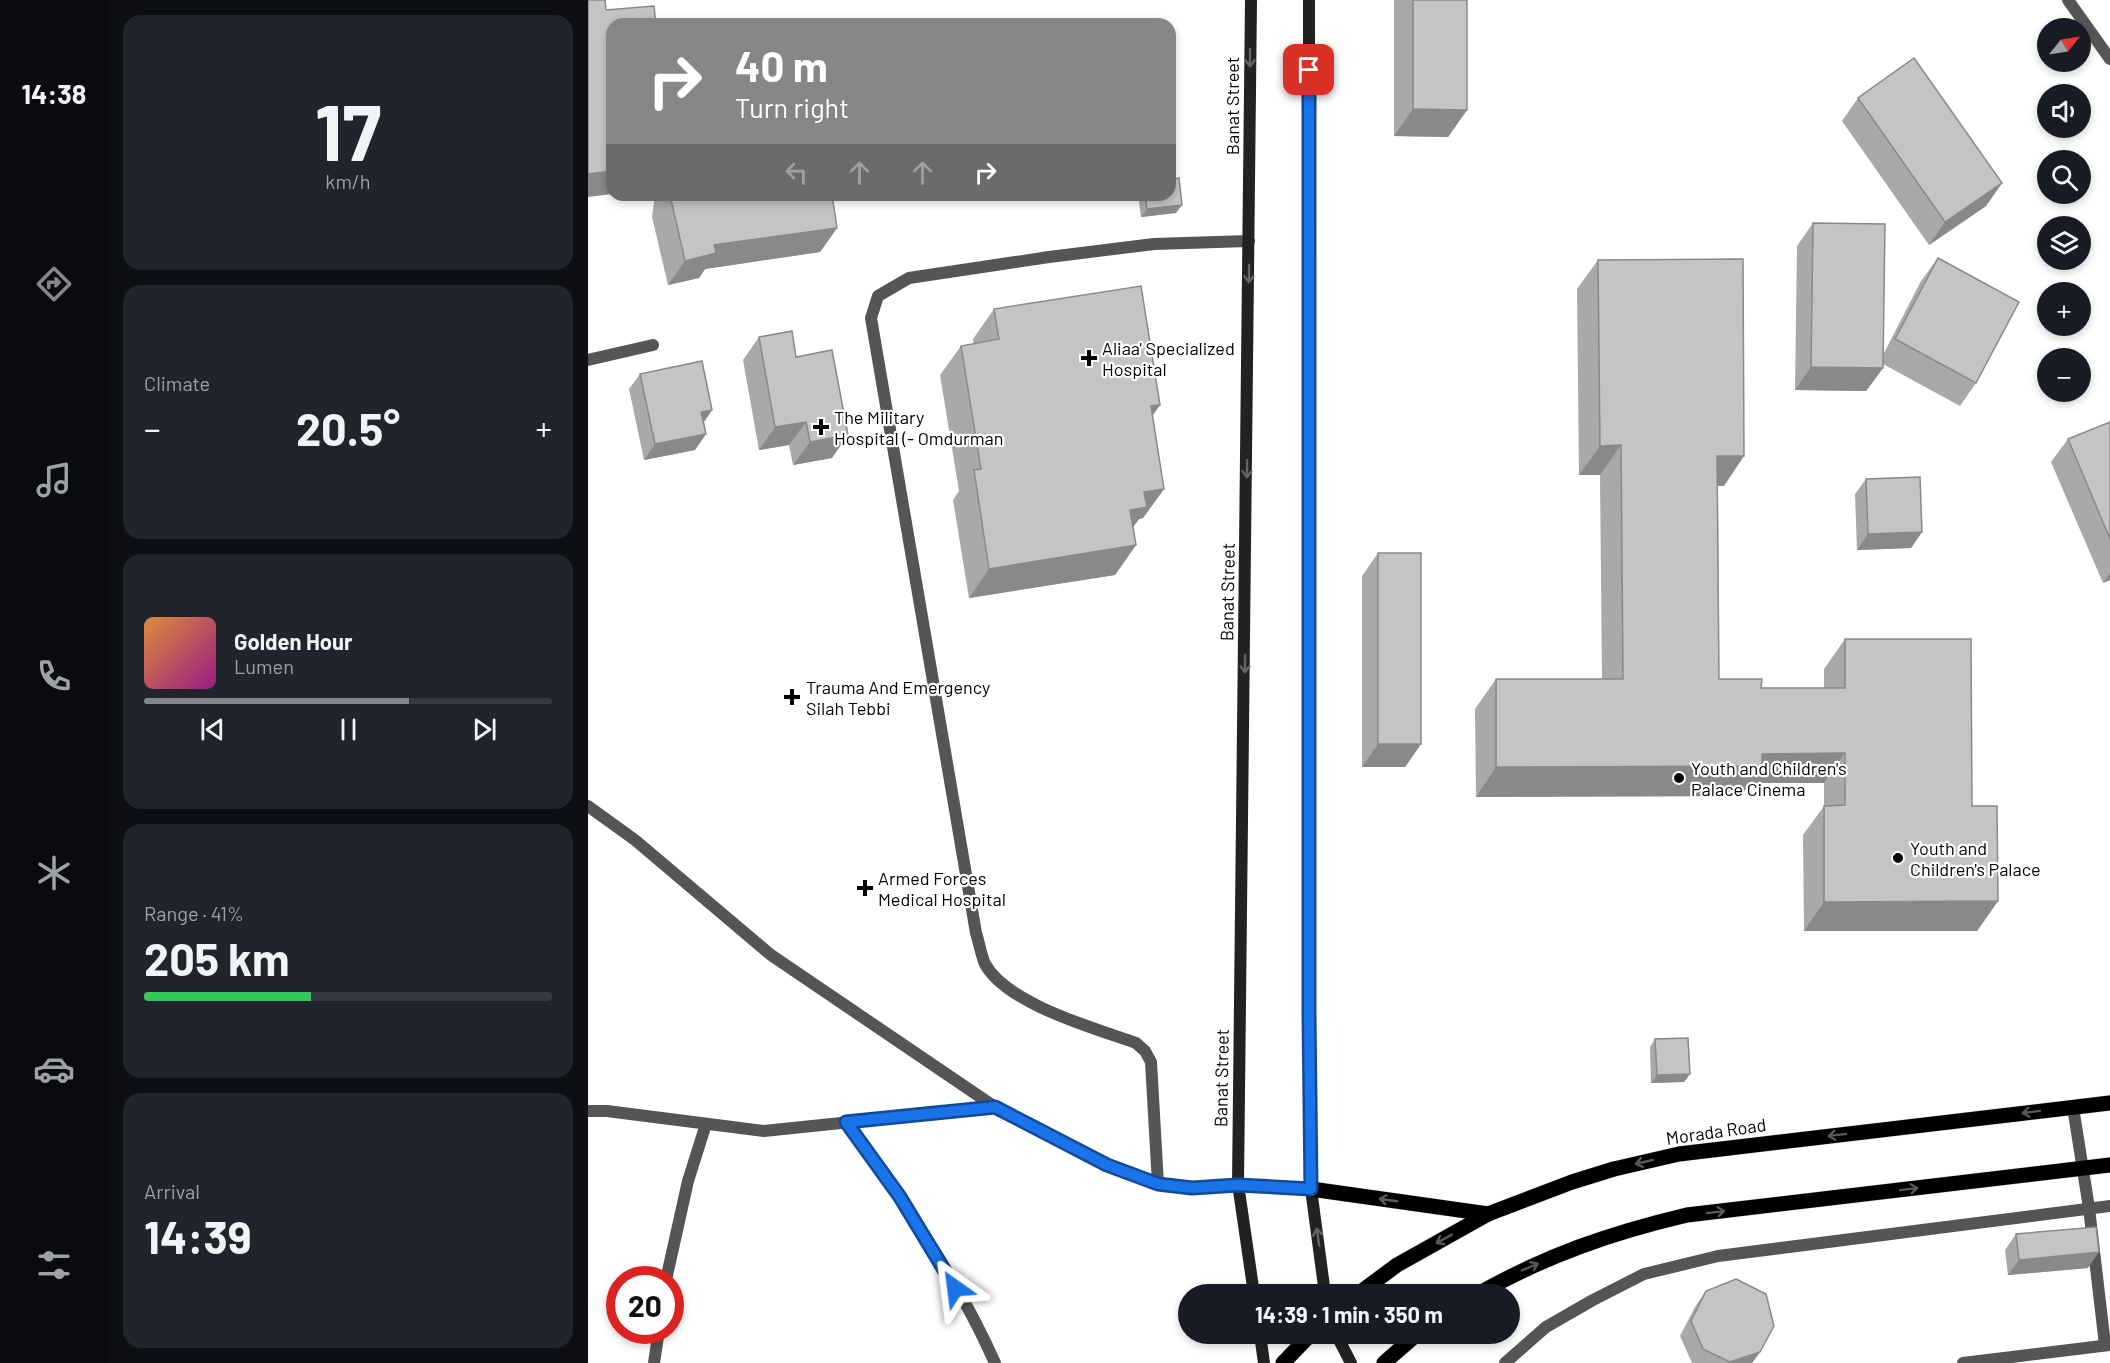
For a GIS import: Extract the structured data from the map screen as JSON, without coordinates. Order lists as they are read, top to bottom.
{
  "streets": {
    "main road": ["Banat Street", "Morada Road"]
  },
  "places": {
    "health": [
      "Aliaa' Specialized Hospital",
      "The Military Hospital (- Omdurman",
      "Trauma And Emergency Silah Tebbi",
      "Armed Forces Medical Hospital"
    ],
    "other": ["Youth and Children's Palace Cinema", "Youth and Children's Palace"]
  },
  "north": "top right",
  "page": {
    "tabs": "14:38",
    "tile": [
      ["17", "km/h"],
      "Climate",
      ["Range · 41%", "205 km"],
      ["Arrival", "14:39"]
    ],
    "map_buttons": ["+", "−"],
    "turn": ["40 m", "Turn right"],
    "heat": ["−", "20.5°", "+"],
    "song": ["Golden Hour", "Lumen"],
    "limit": "20",
    "trip": "14:39 · 1 min · 350 m"
  }
}
